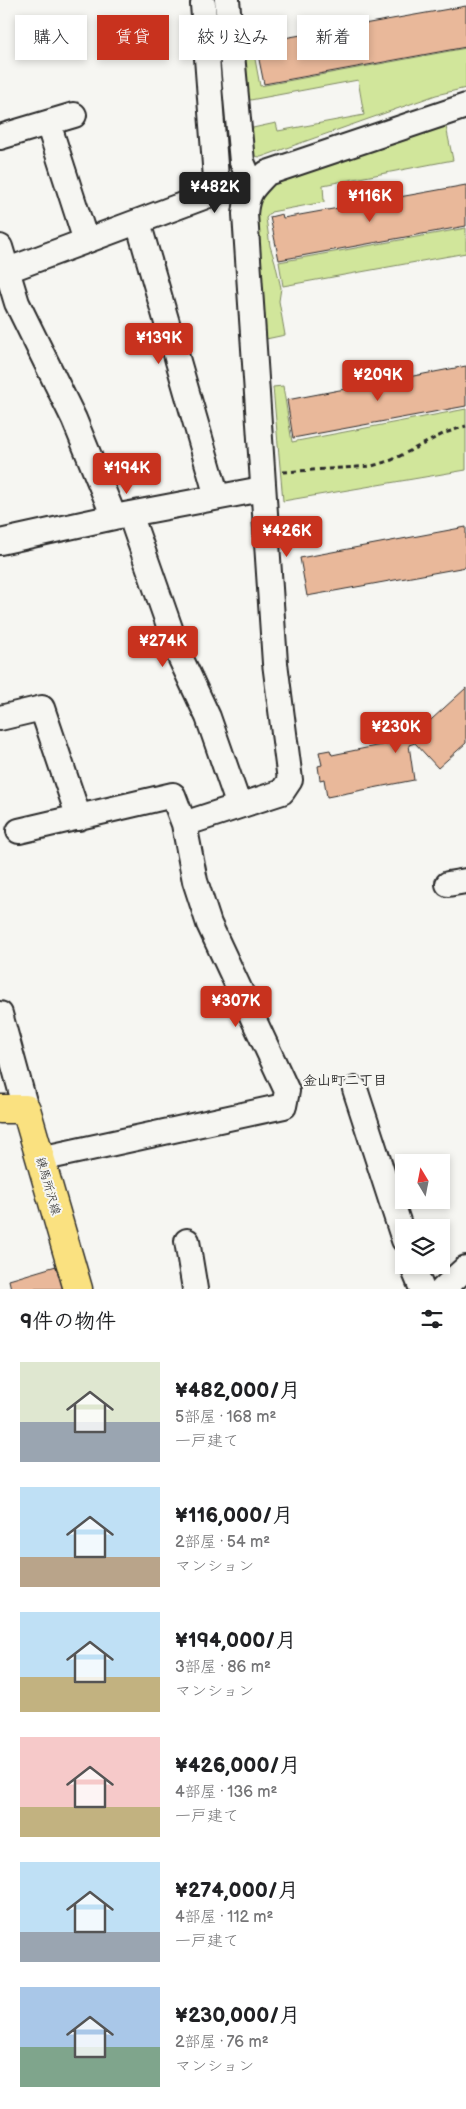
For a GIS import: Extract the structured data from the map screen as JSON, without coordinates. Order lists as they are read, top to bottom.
{
  "streets": {
    "main road": ["練馬所沢線"]
  },
  "districts": ["金山町二丁目"],
  "north": "top",
  "page": {
    "chip": [
      "購入",
      "賃貸",
      "絞り込み",
      "新着"
    ],
    "price": [
      "¥482K",
      "¥116K",
      "¥139K",
      "¥209K",
      "¥194K",
      "¥426K",
      "¥274K",
      "¥230K",
      "¥307K"
    ],
    "heading": "9件の物件",
    "list": [
      {
        "name": "¥482,000/月",
        "note": "5部屋 · 168 m² · 一戸建て"
      },
      {
        "name": "¥116,000/月",
        "note": "2部屋 · 54 m² · マンション"
      },
      {
        "name": "¥194,000/月",
        "note": "3部屋 · 86 m² · マンション"
      },
      {
        "name": "¥426,000/月",
        "note": "4部屋 · 136 m² · 一戸建て"
      },
      {
        "name": "¥274,000/月",
        "note": "4部屋 · 112 m² · 一戸建て"
      },
      {
        "name": "¥230,000/月",
        "note": "2部屋 · 76 m² · マンション"
      }
    ]
  }
}
